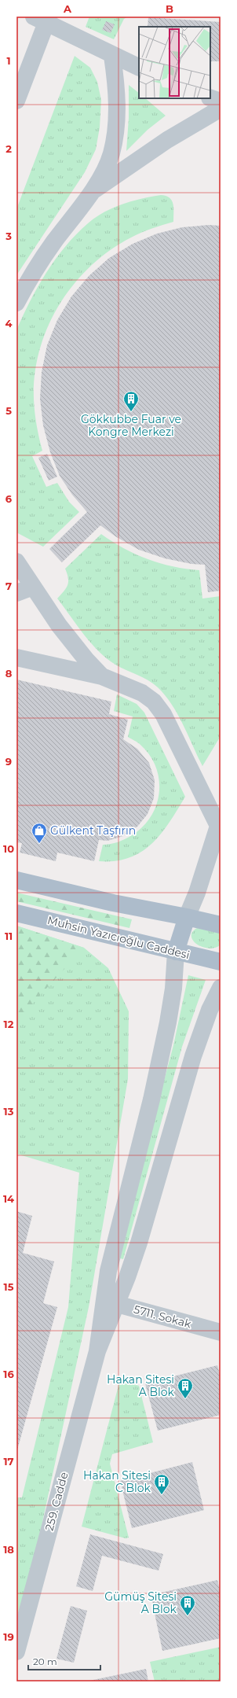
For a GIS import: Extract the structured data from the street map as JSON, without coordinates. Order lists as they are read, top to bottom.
{
  "streets": {
    "main road": ["Muhsin Yazıcıoğlu Caddesi"],
    "street": ["5711. Sokak", "259. Cadde"]
  },
  "crossings": [
    ["5711. Sokak", "259. Cadde"]
  ],
  "places": {
    "building": [
      "Gökkubbe Fuar ve Kongre Merkezi",
      "Hakan Sitesi A Blok",
      "Hakan Sitesi C Blok",
      "Gümüş Sitesi A Blok"
    ],
    "shop": ["Gülkent Taşfırın"]
  },
  "scale_bar": "20 m",
  "grid": {
    "columns": ["A", "B"],
    "rows": [
      "1",
      "2",
      "3",
      "4",
      "5",
      "6",
      "7",
      "8",
      "9",
      "10",
      "11",
      "12",
      "13",
      "14",
      "15",
      "16",
      "17",
      "18",
      "19"
    ]
  }
}
